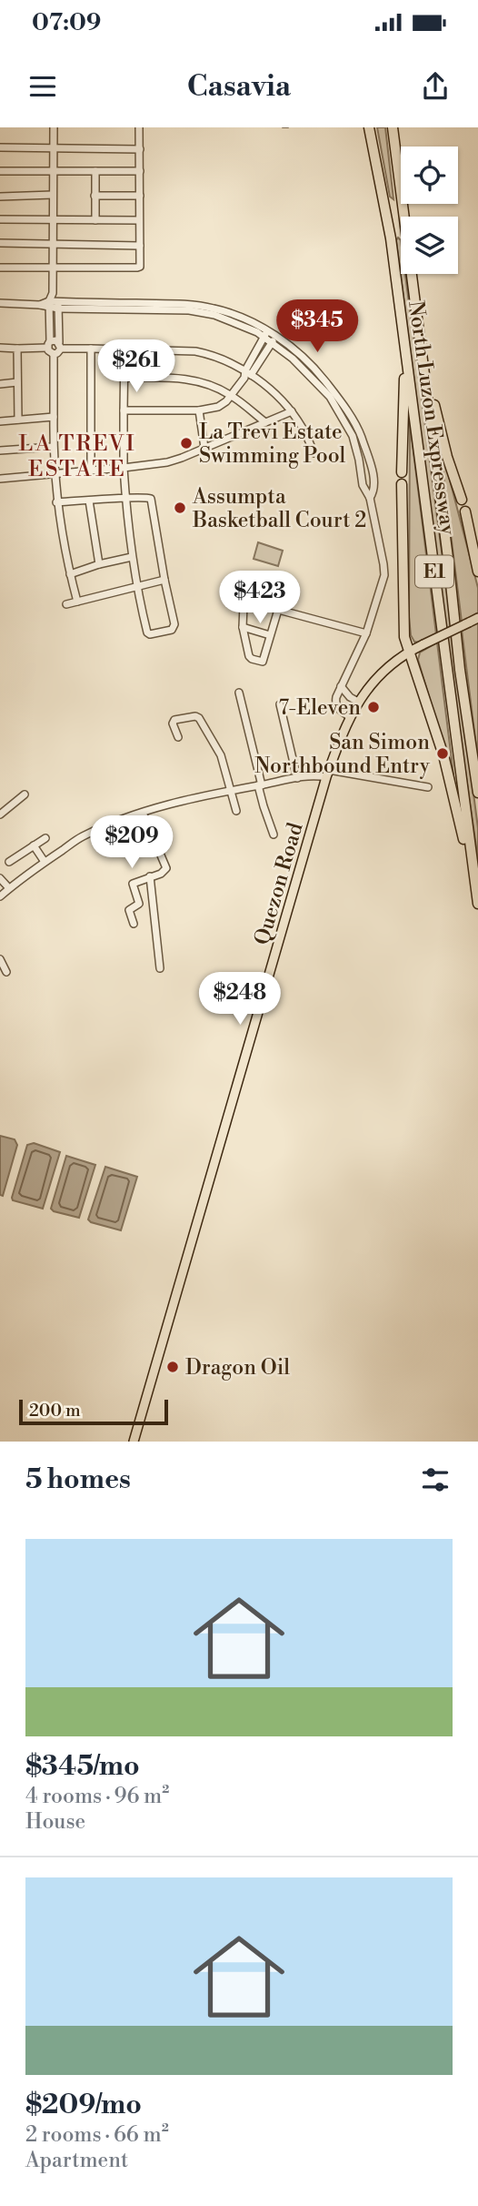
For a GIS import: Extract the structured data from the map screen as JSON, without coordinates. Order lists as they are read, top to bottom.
{
  "streets": {
    "highway": ["North Luzon Expressway", "E1"],
    "main road": ["Quezon Road"]
  },
  "districts": ["LA TREVI ESTATE"],
  "places": [
    "La Trevi Estate Swimming Pool",
    "Assumpta Basketball Court 2",
    "7-Eleven",
    "San Simon Northbound Entry",
    "Dragon Oil"
  ],
  "scale_bar": "200 m",
  "page": {
    "status": "07:09",
    "header": "Casavia",
    "price": [
      "$345",
      "$261",
      "$423",
      "$209",
      "$248"
    ],
    "scale": "200 m",
    "heading": "5 homes",
    "list": [
      {
        "name": "$345/mo",
        "note": "4 rooms · 96 m² · House"
      },
      {
        "name": "$209/mo",
        "note": "2 rooms · 66 m² · Apartment"
      }
    ]
  }
}
